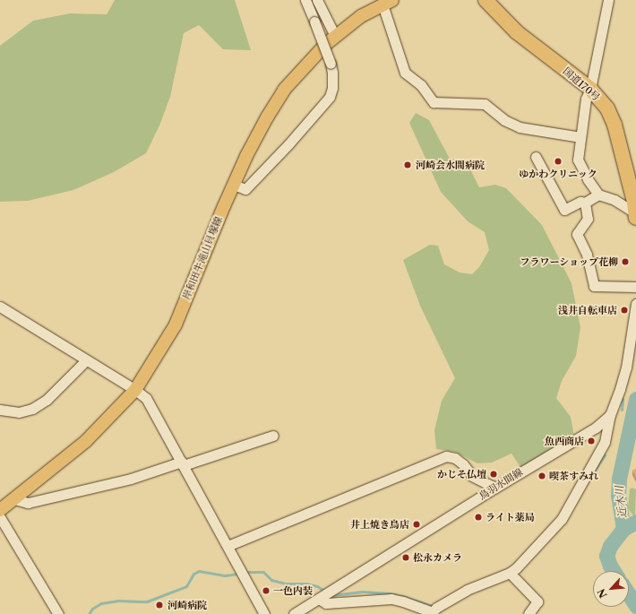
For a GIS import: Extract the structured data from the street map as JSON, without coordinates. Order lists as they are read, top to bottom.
{
  "streets": {
    "highway": ["国道170号"],
    "main road": ["岸和田牛滝山貝塚線"],
    "street": ["鳥羽水間線"]
  },
  "water": ["近木川"],
  "places": [
    "ゆかわクリニック",
    "河崎会水間病院",
    "フラワーショップ花柳",
    "浅井自転車店",
    "魚西商店",
    "かじそ仏壇",
    "喫茶すみれ",
    "ライト薬局",
    "井上焼き鳥店",
    "松永カメラ",
    "一色内装",
    "河崎病院"
  ],
  "north": "bottom left"
}
